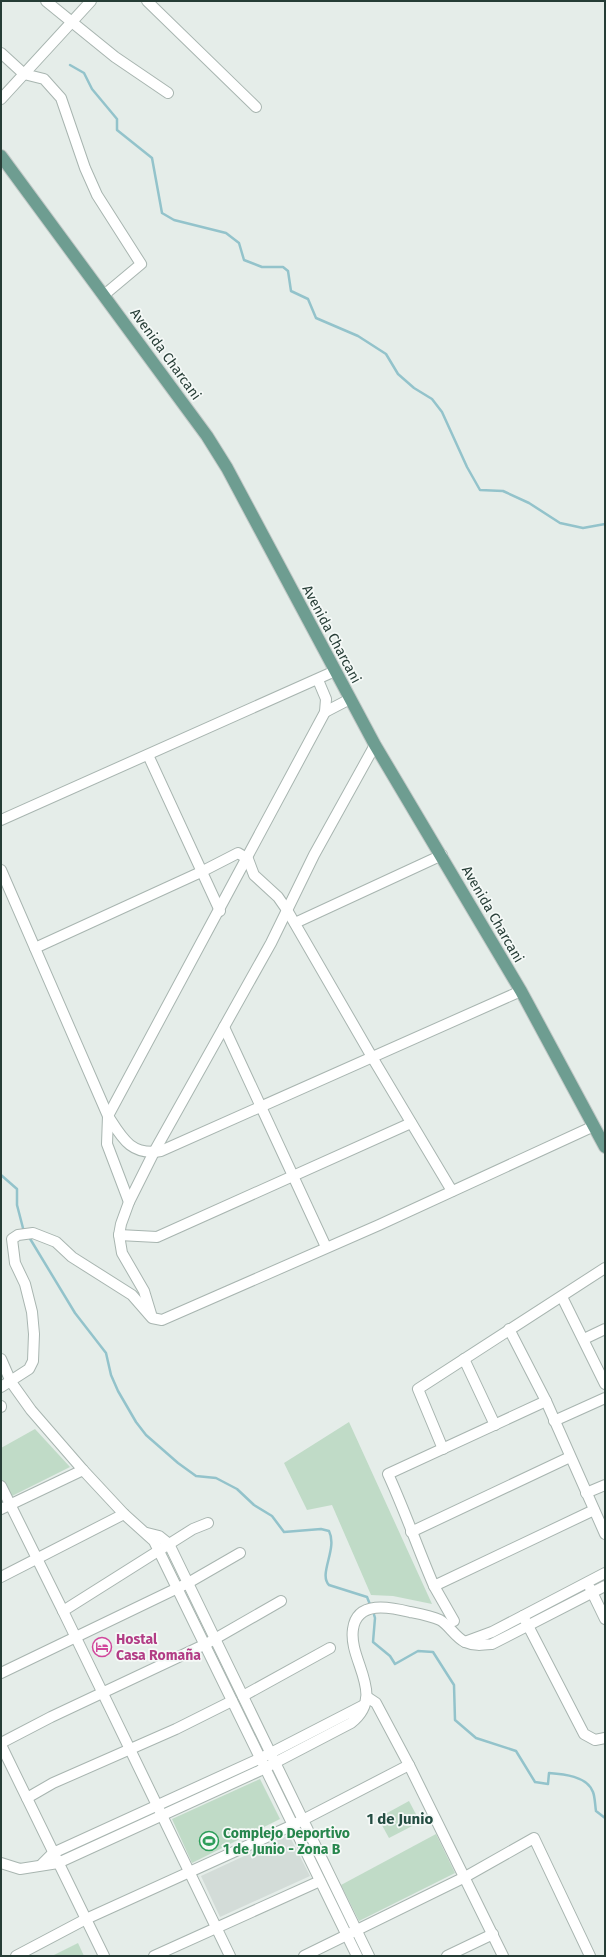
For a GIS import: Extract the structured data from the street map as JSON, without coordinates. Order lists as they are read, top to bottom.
{
  "streets": {
    "main road": ["Avenida Charcani"]
  },
  "districts": ["1 de Junio"],
  "places": {
    "hotel": ["Hostal Casa Romaña"],
    "sports": ["Complejo Deportivo 1 de Junio - Zona B"]
  }
}
